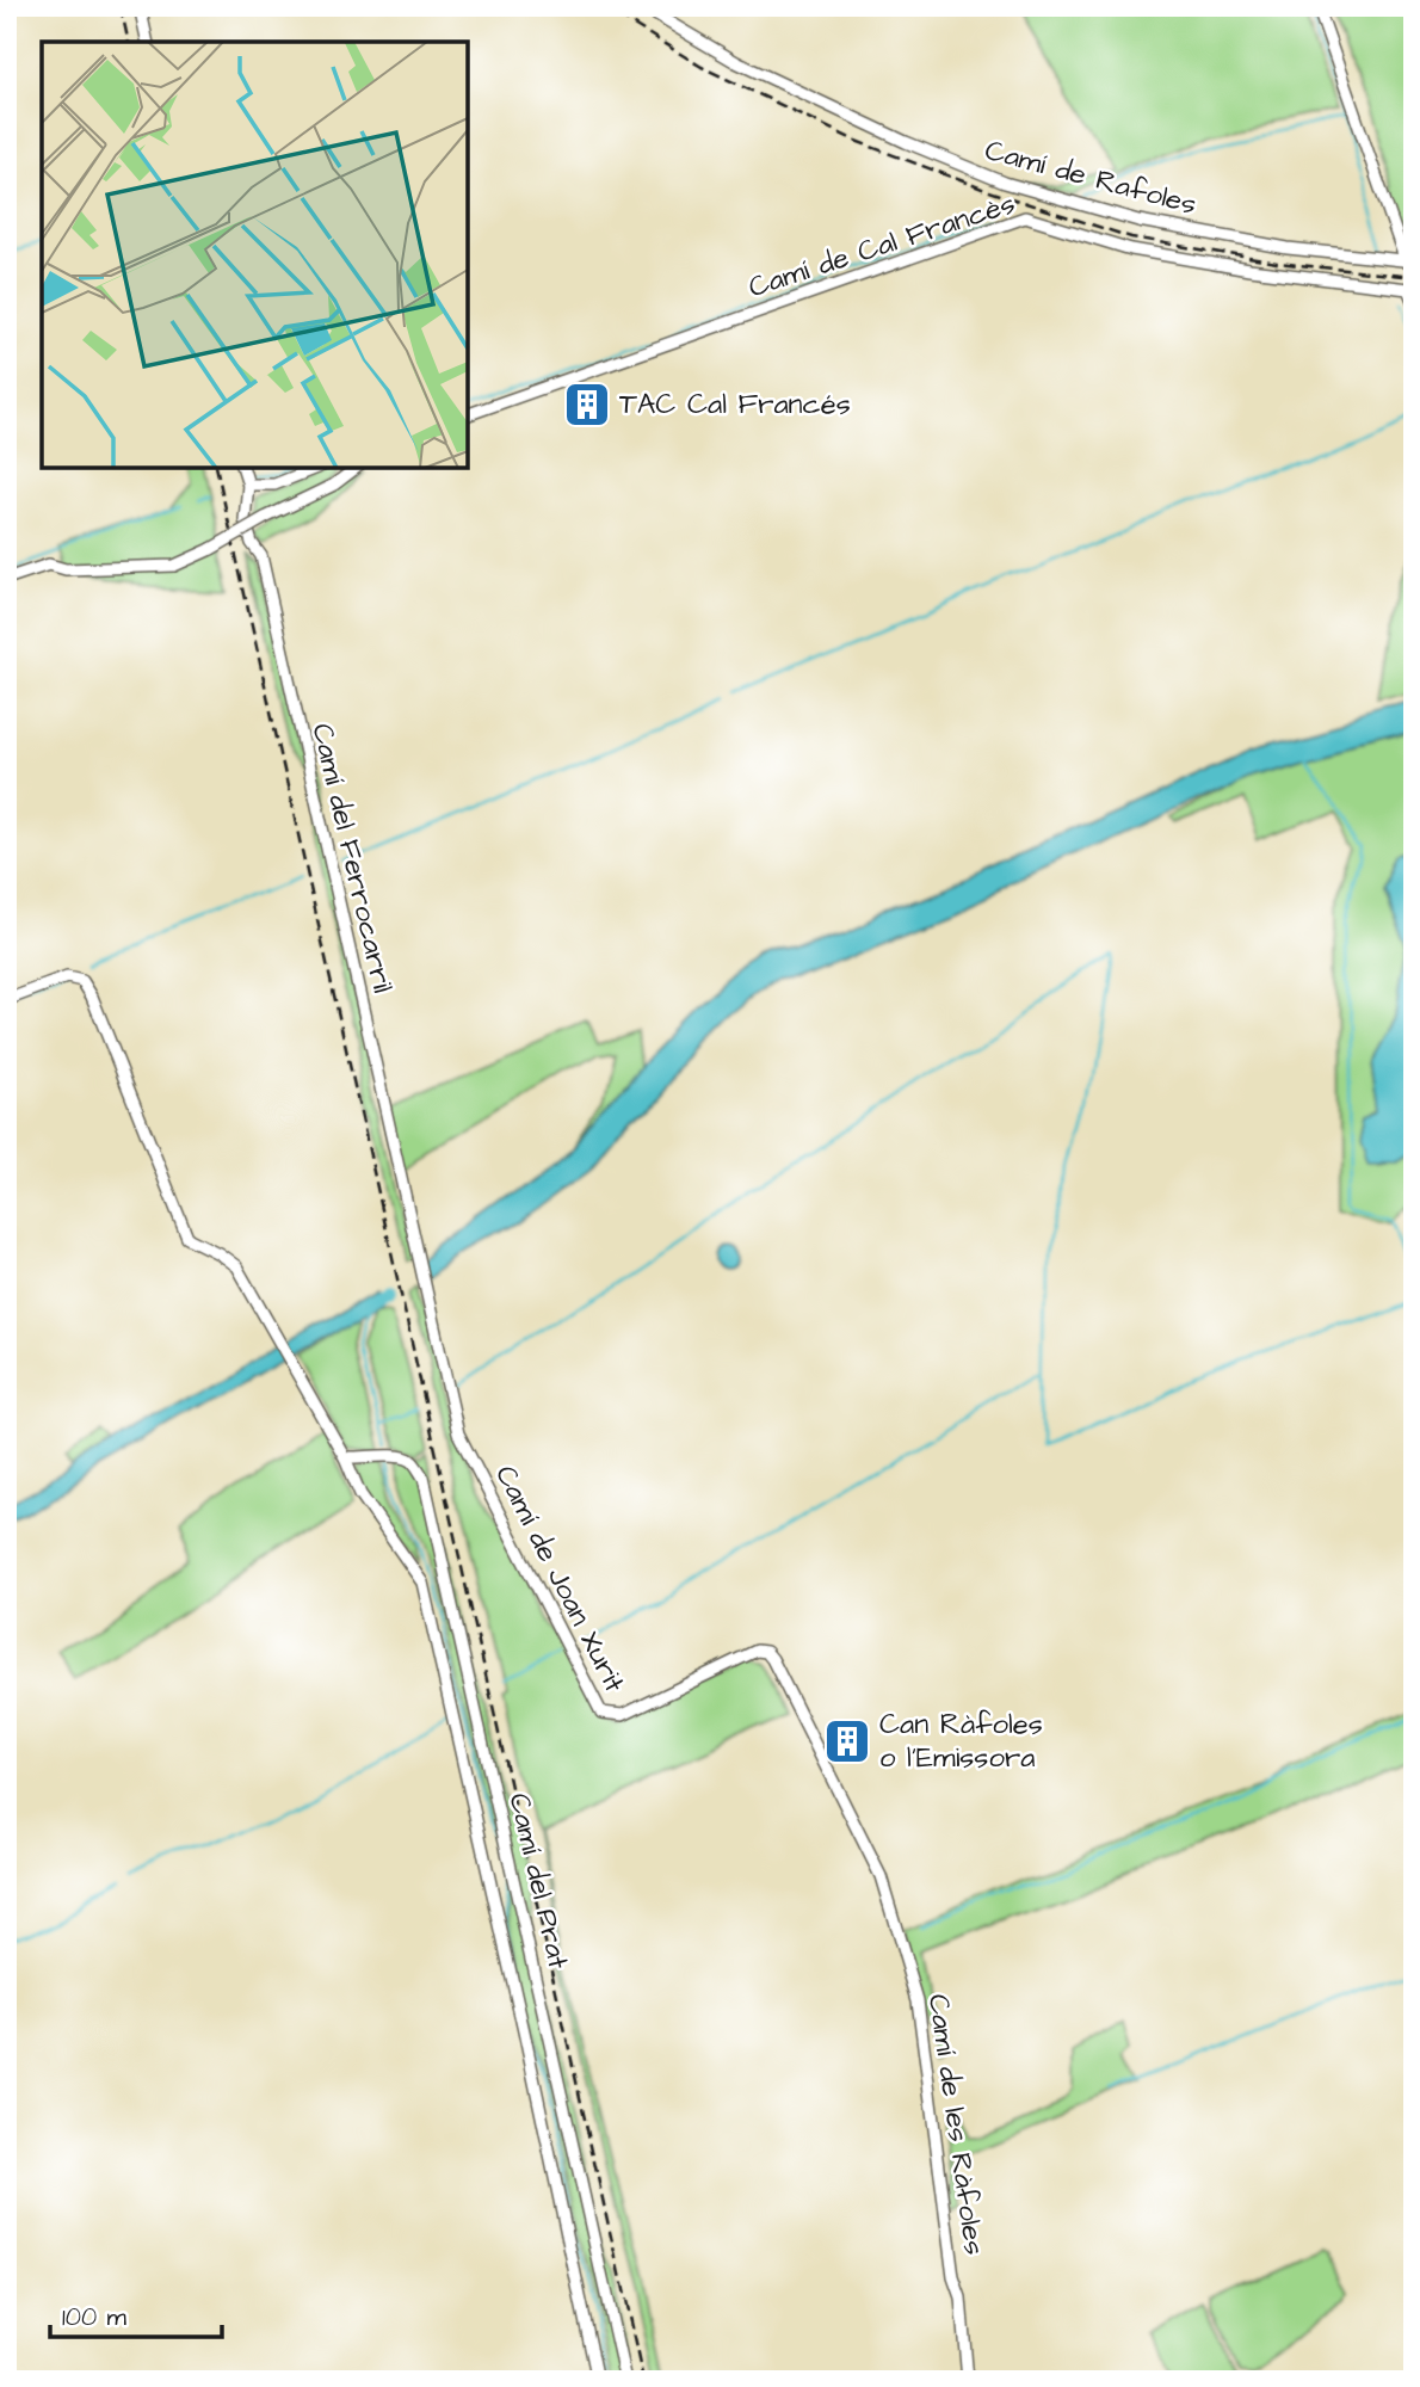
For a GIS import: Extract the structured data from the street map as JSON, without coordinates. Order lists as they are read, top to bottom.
{
  "streets": {
    "street": [
      "Camí de Rafoles",
      "Camí de Cal Francès",
      "Camí del Ferrocarril",
      "Camí de Joan Xurit",
      "Camí del Prat",
      "Camí de les Ràfoles"
    ]
  },
  "crossings": [
    ["Camí del Ferrocarril", "Camí de Joan Xurit"],
    ["Camí de Joan Xurit", "Camí de les Ràfoles"]
  ],
  "places": {
    "building": ["TAC Cal Francés", "Can Ràfoles o l'Emissora"]
  },
  "scale_bar": "100 m"
}
